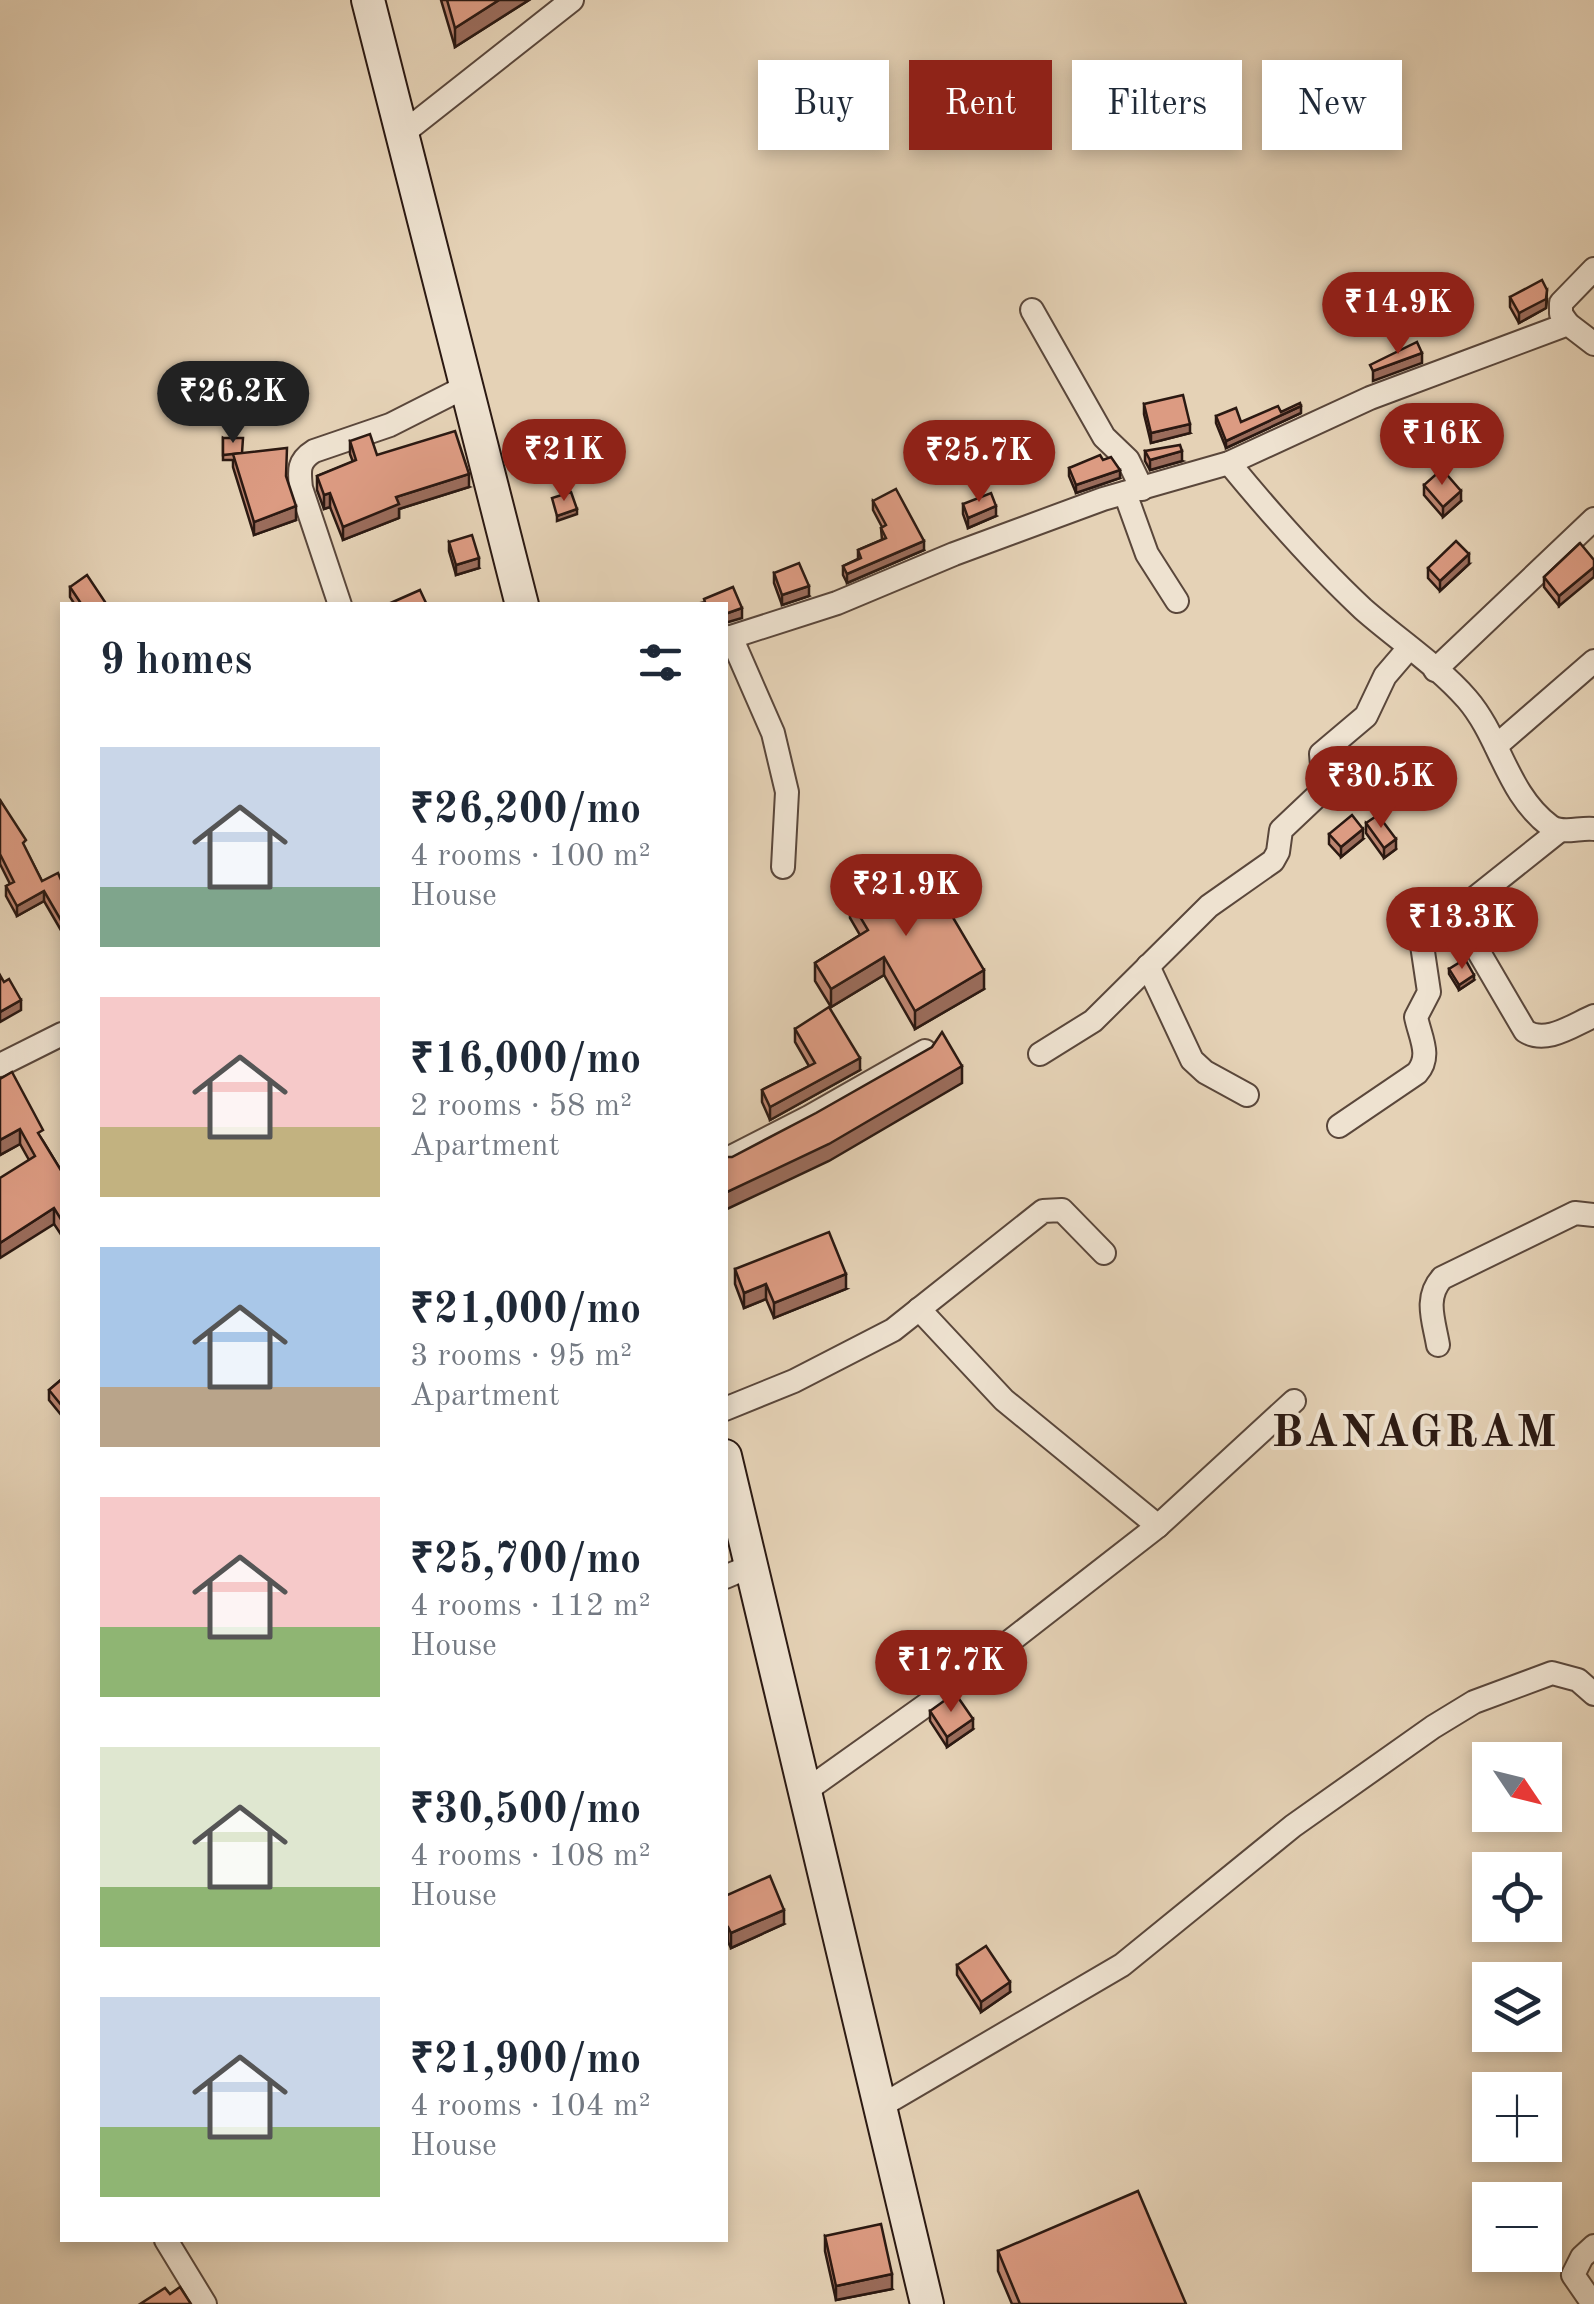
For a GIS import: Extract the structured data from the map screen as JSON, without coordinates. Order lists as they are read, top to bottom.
{
  "districts": ["BANAGRAM"],
  "north": "bottom right",
  "page": {
    "chip": [
      "Buy",
      "Rent",
      "Filters",
      "New"
    ],
    "price": [
      "₹14.9K",
      "₹26.2K",
      "₹16K",
      "₹21K",
      "₹25.7K",
      "₹30.5K",
      "₹21.9K",
      "₹13.3K",
      "₹17.7K"
    ],
    "heading": "9 homes",
    "list": [
      {
        "name": "₹26,200/mo",
        "note": "4 rooms · 100 m² · House"
      },
      {
        "name": "₹16,000/mo",
        "note": "2 rooms · 58 m² · Apartment"
      },
      {
        "name": "₹21,000/mo",
        "note": "3 rooms · 95 m² · Apartment"
      },
      {
        "name": "₹25,700/mo",
        "note": "4 rooms · 112 m² · House"
      },
      {
        "name": "₹30,500/mo",
        "note": "4 rooms · 108 m² · House"
      },
      {
        "name": "₹21,900/mo",
        "note": "4 rooms · 104 m² · House"
      }
    ],
    "map_buttons": ["+", "−"]
  }
}
